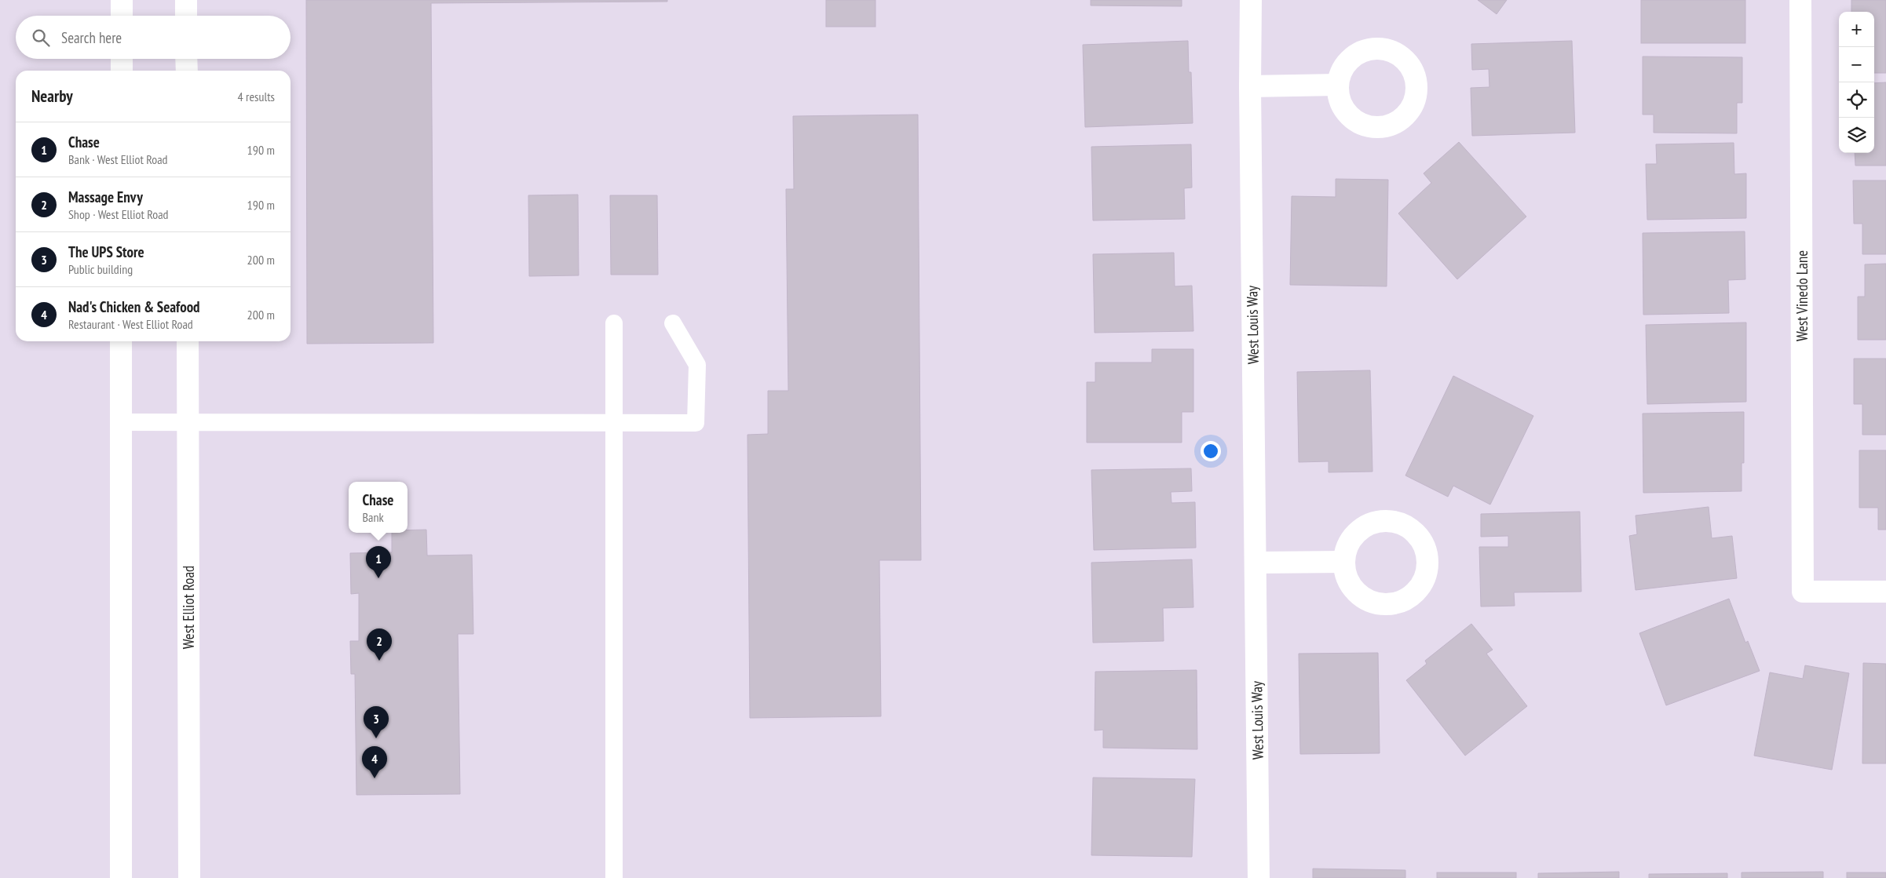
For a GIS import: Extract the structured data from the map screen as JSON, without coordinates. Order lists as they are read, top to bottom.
{
  "streets": {
    "street": ["West Vinedo Lane", "West Louis Way", "West Elliot Road"]
  },
  "page": {
    "map_buttons": ["+", "−"],
    "search": "Search here",
    "heading": ["Nearby", "4 results"],
    "list": [
      {
        "mark": "1",
        "name": "Chase",
        "note": "Bank · West Elliot Road",
        "value": "190 m"
      },
      {
        "mark": "2",
        "name": "Massage Envy",
        "note": "Shop · West Elliot Road",
        "value": "190 m"
      },
      {
        "mark": "3",
        "name": "The UPS Store",
        "note": "Public building",
        "value": "200 m"
      },
      {
        "mark": "4",
        "name": "Nad's Chicken & Seafood",
        "note": "Restaurant · West Elliot Road",
        "value": "200 m"
      }
    ],
    "popup": ["Chase", "Bank"],
    "pins": [
      "1",
      "2",
      "3",
      "4"
    ]
  }
}
